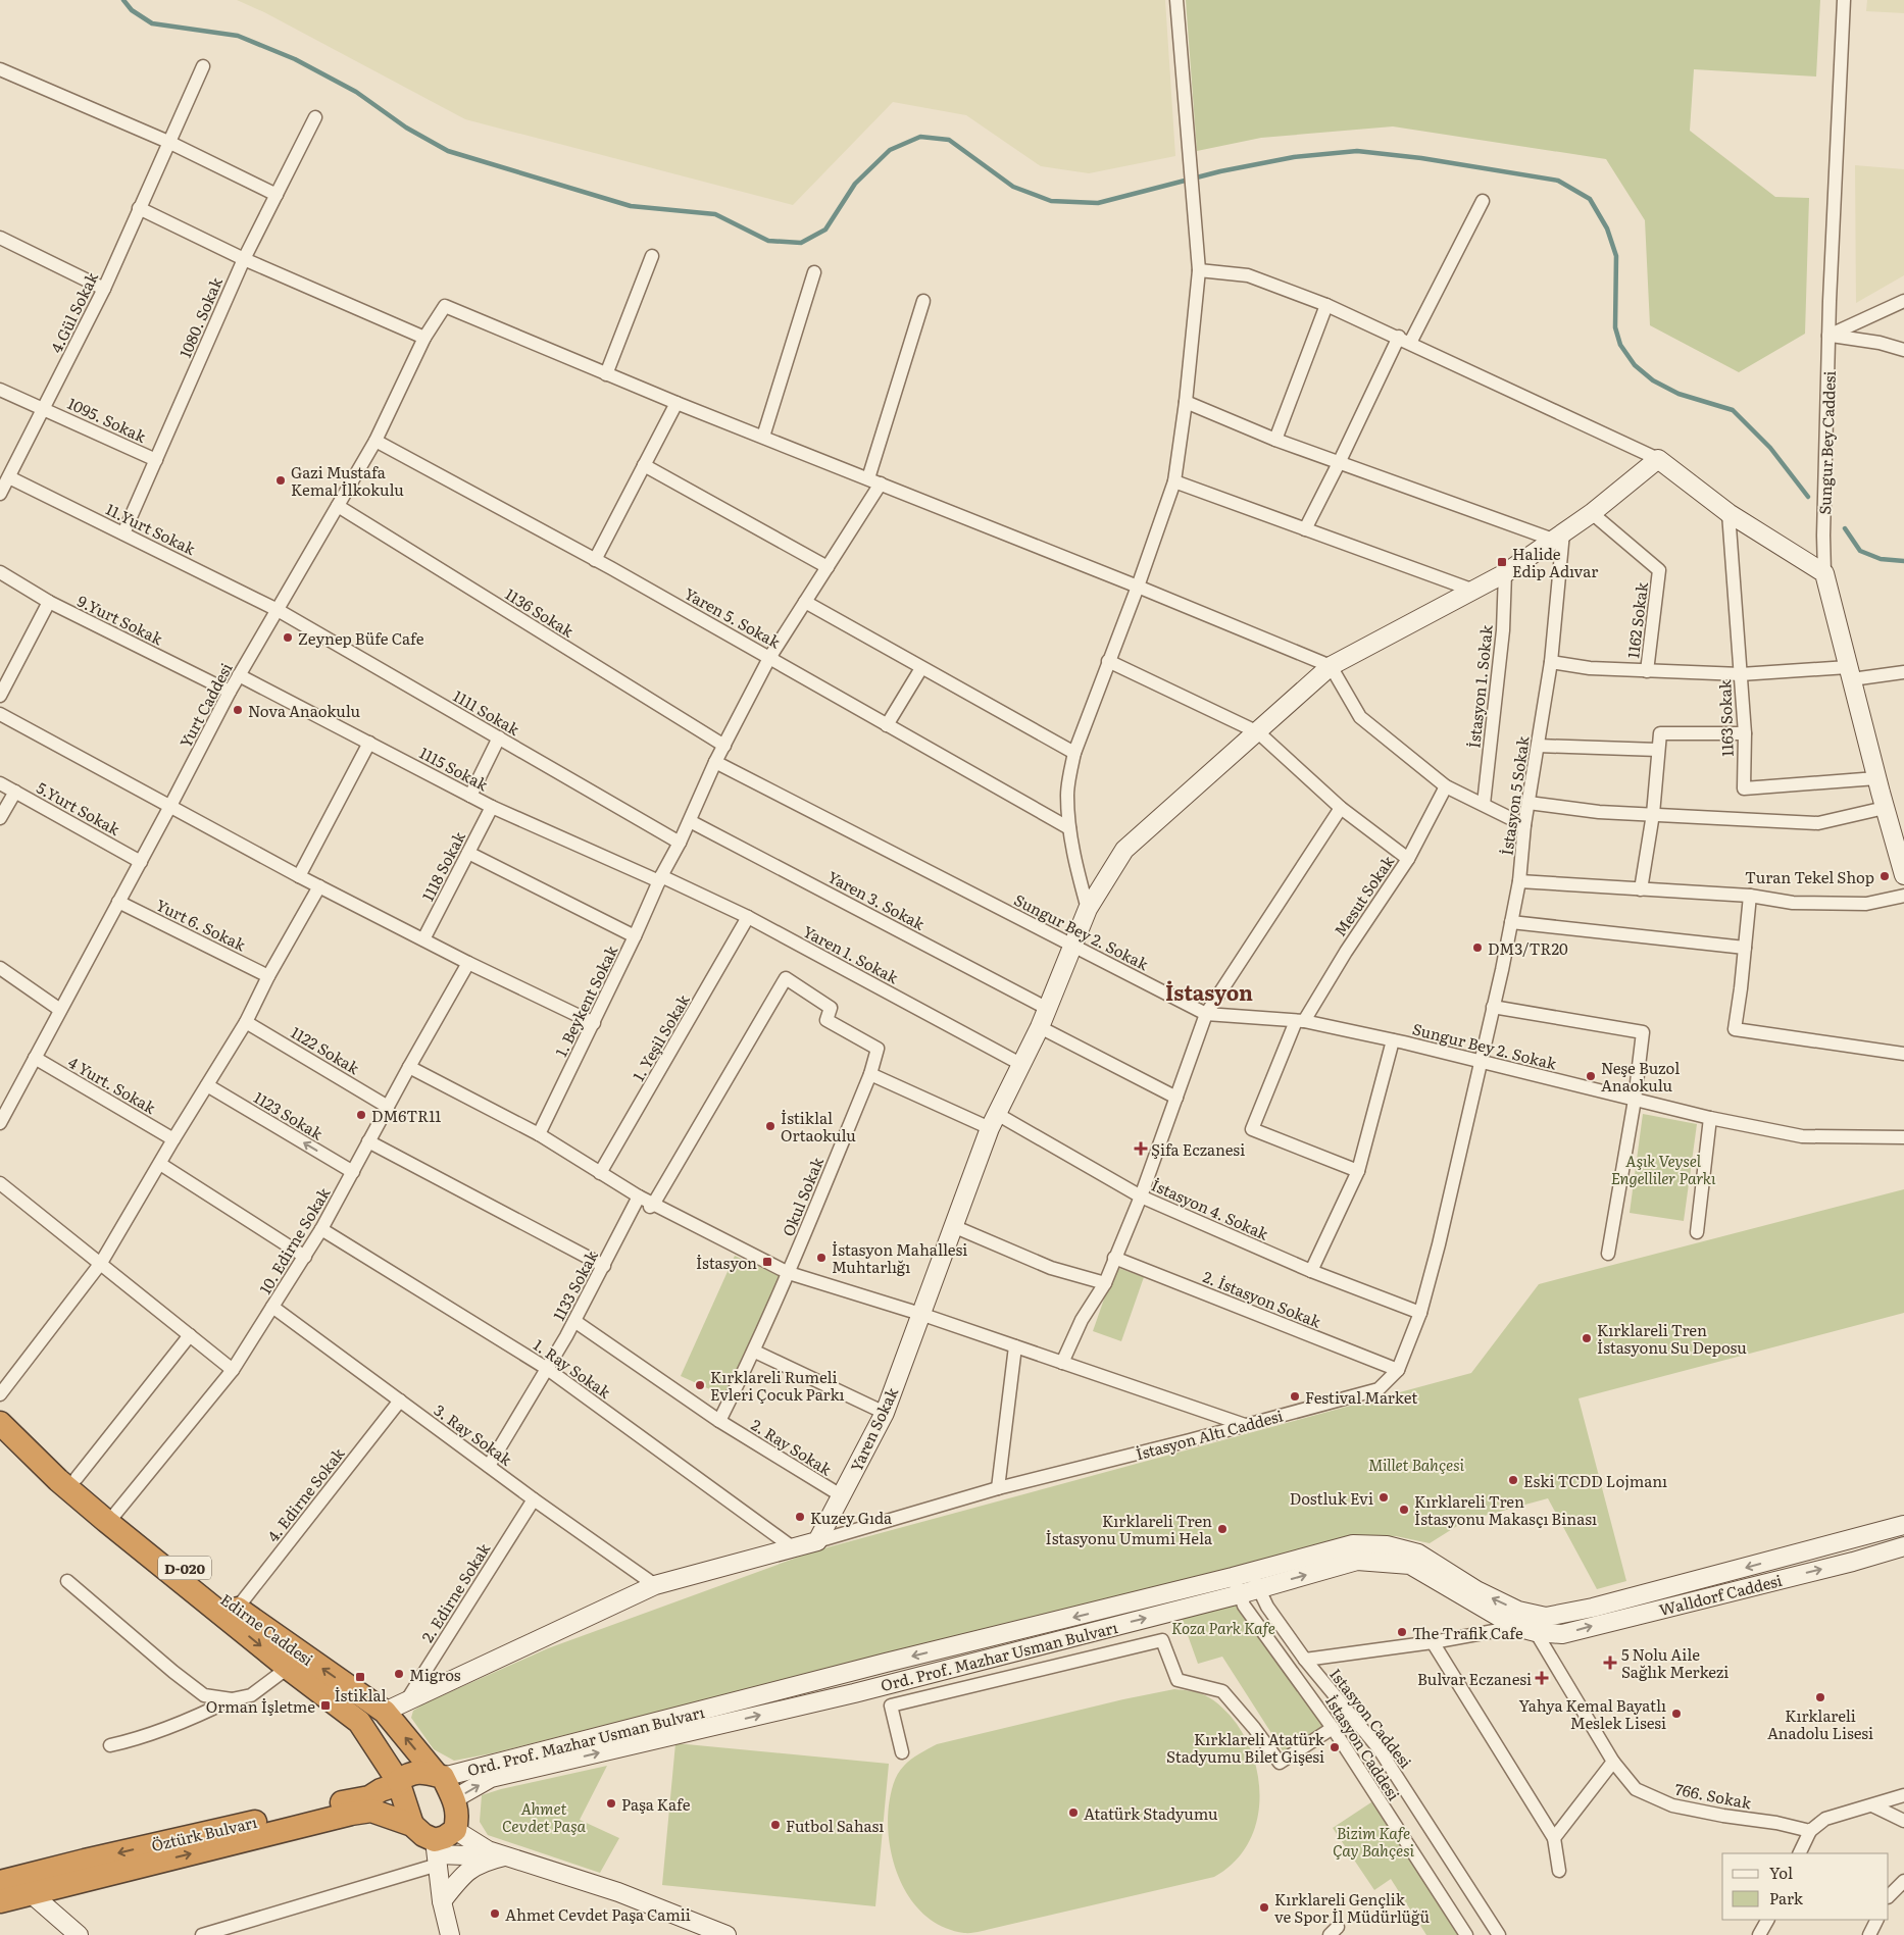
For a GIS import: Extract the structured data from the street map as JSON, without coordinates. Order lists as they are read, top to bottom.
{
  "streets": {
    "highway": ["D-020", "Edirne Caddesi", "Öztürk Bulvarı"],
    "main road": [
      "Sungur Bey Caddesi",
      "Yaren Sokak",
      "İstasyon Altı Caddesi",
      "Walldorf Caddesi",
      "Ord. Prof. Mazhar Usman Bulvarı"
    ],
    "street": [
      "4.Gül Sokak",
      "1080. Sokak",
      "1095. Sokak",
      "11.Yurt Sokak",
      "1136 Sokak",
      "Yaren 5. Sokak",
      "9.Yurt Sokak",
      "1162 Sokak",
      "İstasyon 1. Sokak",
      "Yurt Caddesi",
      "1111 Sokak",
      "1163 Sokak",
      "1115 Sokak",
      "İstasyon 5 Sokak",
      "5.Yurt Sokak",
      "1118 Sokak",
      "Mesut Sokak",
      "Yaren 3. Sokak",
      "Yurt 6. Sokak",
      "Sungur Bey 2. Sokak",
      "Yaren 1. Sokak",
      "1. Beykent Sokak",
      "1. Yeşil Sokak",
      "1122 Sokak",
      "4 Yurt. Sokak",
      "1123 Sokak",
      "Okul Sokak",
      "İstasyon 4. Sokak",
      "10. Edirne Sokak",
      "1133 Sokak",
      "2. İstasyon Sokak",
      "1. Ray Sokak",
      "3. Ray Sokak",
      "2. Ray Sokak",
      "4. Edirne Sokak",
      "2. Edirne Sokak",
      "Istasyon Caddesi",
      "İstasyon Caddesi",
      "766. Sokak"
    ]
  },
  "crossings": [
    ["4.Gül Sokak", "1095. Sokak"],
    ["4.Gül Sokak", "11.Yurt Sokak"],
    ["1080. Sokak", "1095. Sokak"],
    ["1080. Sokak", "11.Yurt Sokak"],
    ["Sungur Bey Caddesi", "1163 Sokak"],
    ["11.Yurt Sokak", "Yurt Caddesi"],
    ["11.Yurt Sokak", "1111 Sokak"],
    ["1136 Sokak", "Yurt Caddesi"],
    ["1136 Sokak", "1. Beykent Sokak"],
    ["Yaren 5. Sokak", "Yurt Caddesi"],
    ["Yaren 5. Sokak", "1. Beykent Sokak"],
    ["9.Yurt Sokak", "Yurt Caddesi"],
    ["1162 Sokak", "Yaren Sokak"],
    ["İstasyon 1. Sokak", "Yaren Sokak"],
    ["Yurt Caddesi", "1111 Sokak"],
    ["Yurt Caddesi", "1115 Sokak"],
    ["Yurt Caddesi", "5.Yurt Sokak"],
    ["Yurt Caddesi", "Yurt 6. Sokak"],
    ["Yurt Caddesi", "4 Yurt. Sokak"],
    ["1111 Sokak", "1. Beykent Sokak"],
    ["1115 Sokak", "1118 Sokak"],
    ["1115 Sokak", "Yaren 1. Sokak"],
    ["1115 Sokak", "1. Beykent Sokak"],
    ["İstasyon 5 Sokak", "Sungur Bey 2. Sokak"],
    ["İstasyon 5 Sokak", "Yaren Sokak"],
    ["İstasyon 5 Sokak", "İstasyon Altı Caddesi"],
    ["Mesut Sokak", "Sungur Bey 2. Sokak"],
    ["Yaren 3. Sokak", "1. Beykent Sokak"],
    ["Yaren 3. Sokak", "Yaren Sokak"],
    ["Sungur Bey 2. Sokak", "1. Beykent Sokak"],
    ["Sungur Bey 2. Sokak", "Yaren Sokak"],
    ["Sungur Bey 2. Sokak", "İstasyon Altı Caddesi"],
    ["Yaren 1. Sokak", "1. Beykent Sokak"],
    ["Yaren 1. Sokak", "1. Yeşil Sokak"],
    ["Yaren 1. Sokak", "Yaren Sokak"],
    ["1122 Sokak", "10. Edirne Sokak"],
    ["1123 Sokak", "10. Edirne Sokak"],
    ["Okul Sokak", "2. Ray Sokak"],
    ["İstasyon 4. Sokak", "Yaren Sokak"],
    ["İstasyon 4. Sokak", "İstasyon Altı Caddesi"],
    ["10. Edirne Sokak", "1. Ray Sokak"],
    ["10. Edirne Sokak", "3. Ray Sokak"],
    ["10. Edirne Sokak", "Edirne Caddesi"],
    ["1133 Sokak", "1. Ray Sokak"],
    ["1133 Sokak", "3. Ray Sokak"],
    ["1133 Sokak", "2. Ray Sokak"],
    ["2. İstasyon Sokak", "İstasyon Altı Caddesi"],
    ["1. Ray Sokak", "İstasyon Altı Caddesi"],
    ["Yaren Sokak", "İstasyon Altı Caddesi"],
    ["Yaren Sokak", "2. Ray Sokak"],
    ["3. Ray Sokak", "İstasyon Altı Caddesi"],
    ["3. Ray Sokak", "4. Edirne Sokak"],
    ["3. Ray Sokak", "2. Edirne Sokak"],
    ["İstasyon Altı Caddesi", "2. Edirne Sokak"],
    ["İstasyon Altı Caddesi", "Edirne Caddesi"],
    ["4. Edirne Sokak", "Edirne Caddesi"],
    ["D-020", "Edirne Caddesi"],
    ["D-020", "Ord. Prof. Mazhar Usman Bulvarı"],
    ["D-020", "Öztürk Bulvarı"],
    ["2. Edirne Sokak", "Edirne Caddesi"],
    ["Walldorf Caddesi", "Ord. Prof. Mazhar Usman Bulvarı"],
    ["Walldorf Caddesi", "Istasyon Caddesi"],
    ["Walldorf Caddesi", "766. Sokak"],
    ["Edirne Caddesi", "Ord. Prof. Mazhar Usman Bulvarı"],
    ["Edirne Caddesi", "Öztürk Bulvarı"],
    ["Ord. Prof. Mazhar Usman Bulvarı", "Istasyon Caddesi"],
    ["Ord. Prof. Mazhar Usman Bulvarı", "İstasyon Caddesi"],
    ["Ord. Prof. Mazhar Usman Bulvarı", "766. Sokak"],
    ["Ord. Prof. Mazhar Usman Bulvarı", "Öztürk Bulvarı"]
  ],
  "districts": ["İstasyon"],
  "parks": [
    "Aşık Veysel Engelliler Parkı",
    "Millet Bahçesi",
    "Koza Park Kafe",
    "Ahmet Cevdet Paşa",
    "Bizim Kafe Çay Bahçesi"
  ],
  "places": {
    "other": [
      "Gazi Mustafa Kemal İlkokulu",
      "Zeynep Büfe Cafe",
      "Nova Anaokulu",
      "Turan Tekel Shop",
      "DM3/TR20",
      "Neşe Buzol Anaokulu",
      "DM6TR11",
      "İstiklal Ortaokulu",
      "İstasyon Mahallesi Muhtarlığı",
      "Kırklareli Tren İstasyonu Su Deposu",
      "Kırklareli Rumeli Evleri Çocuk Parkı",
      "Festival Market",
      "Eski TCDD Lojmanı",
      "Dostluk Evi",
      "Kırklareli Tren İstasyonu Makasçı Binası",
      "Kuzey Gıda",
      "Kırklareli Tren İstasyonu Umumi Hela",
      "The Trafik Cafe",
      "Migros",
      "Kırklareli Anadolu Lisesi",
      "Yahya Kemal Bayatlı Meslek Lisesi",
      "Kırklareli Atatürk Stadyumu Bilet Gişesi",
      "Paşa Kafe",
      "Atatürk Stadyumu",
      "Futbol Sahası",
      "Kırklareli Gençlik ve Spor İl Müdürlüğü",
      "Ahmet Cevdet Paşa Camii"
    ],
    "transit": [
      "Halide Edip Adıvar",
      "İstasyon",
      "İstiklal",
      "Orman İşletme"
    ],
    "health": ["Şifa Eczanesi", "5 Nolu Aile Sağlık Merkezi", "Bulvar Eczanesi"]
  },
  "legend": ["Yol", "Park"]
}
